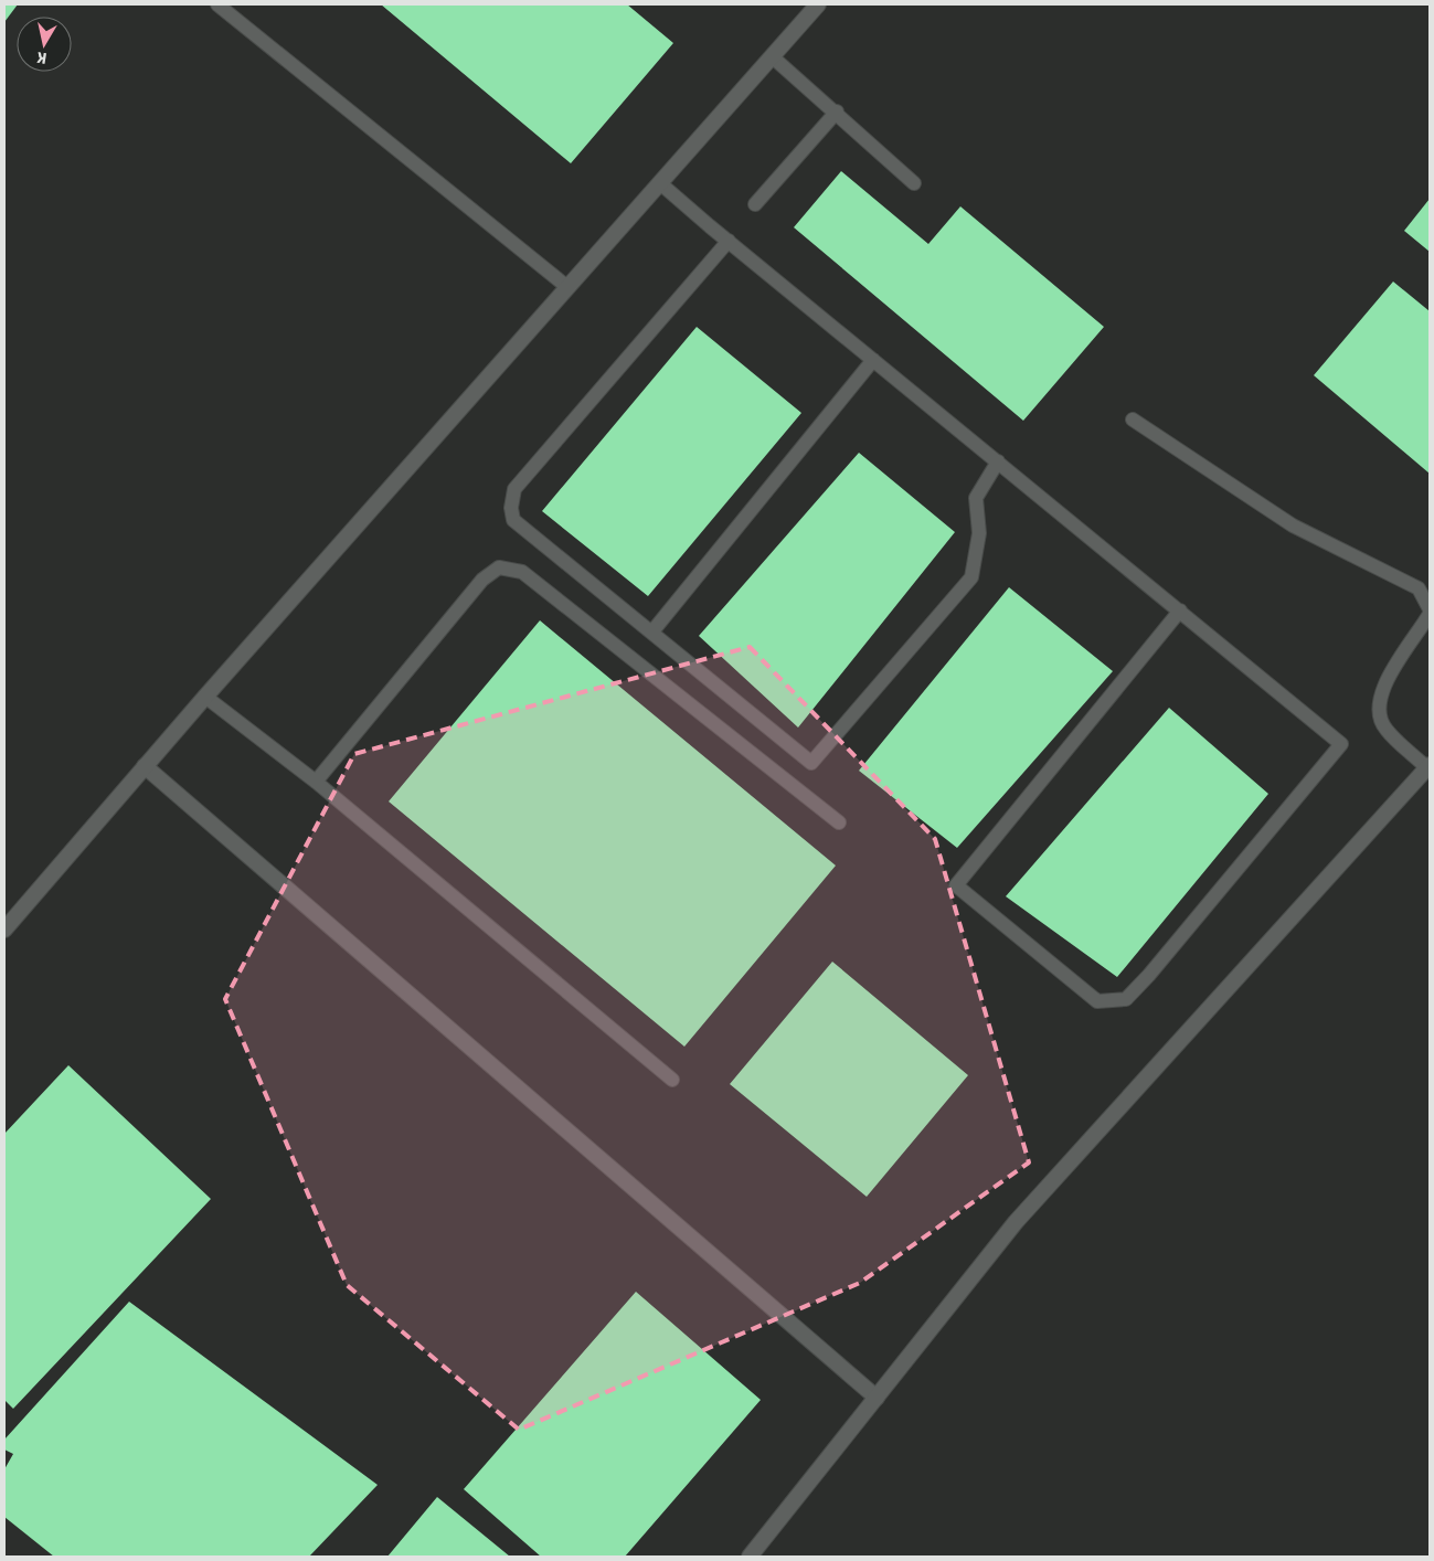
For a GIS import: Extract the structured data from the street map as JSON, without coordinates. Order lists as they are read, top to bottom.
{
  "north": "bottom"
}
